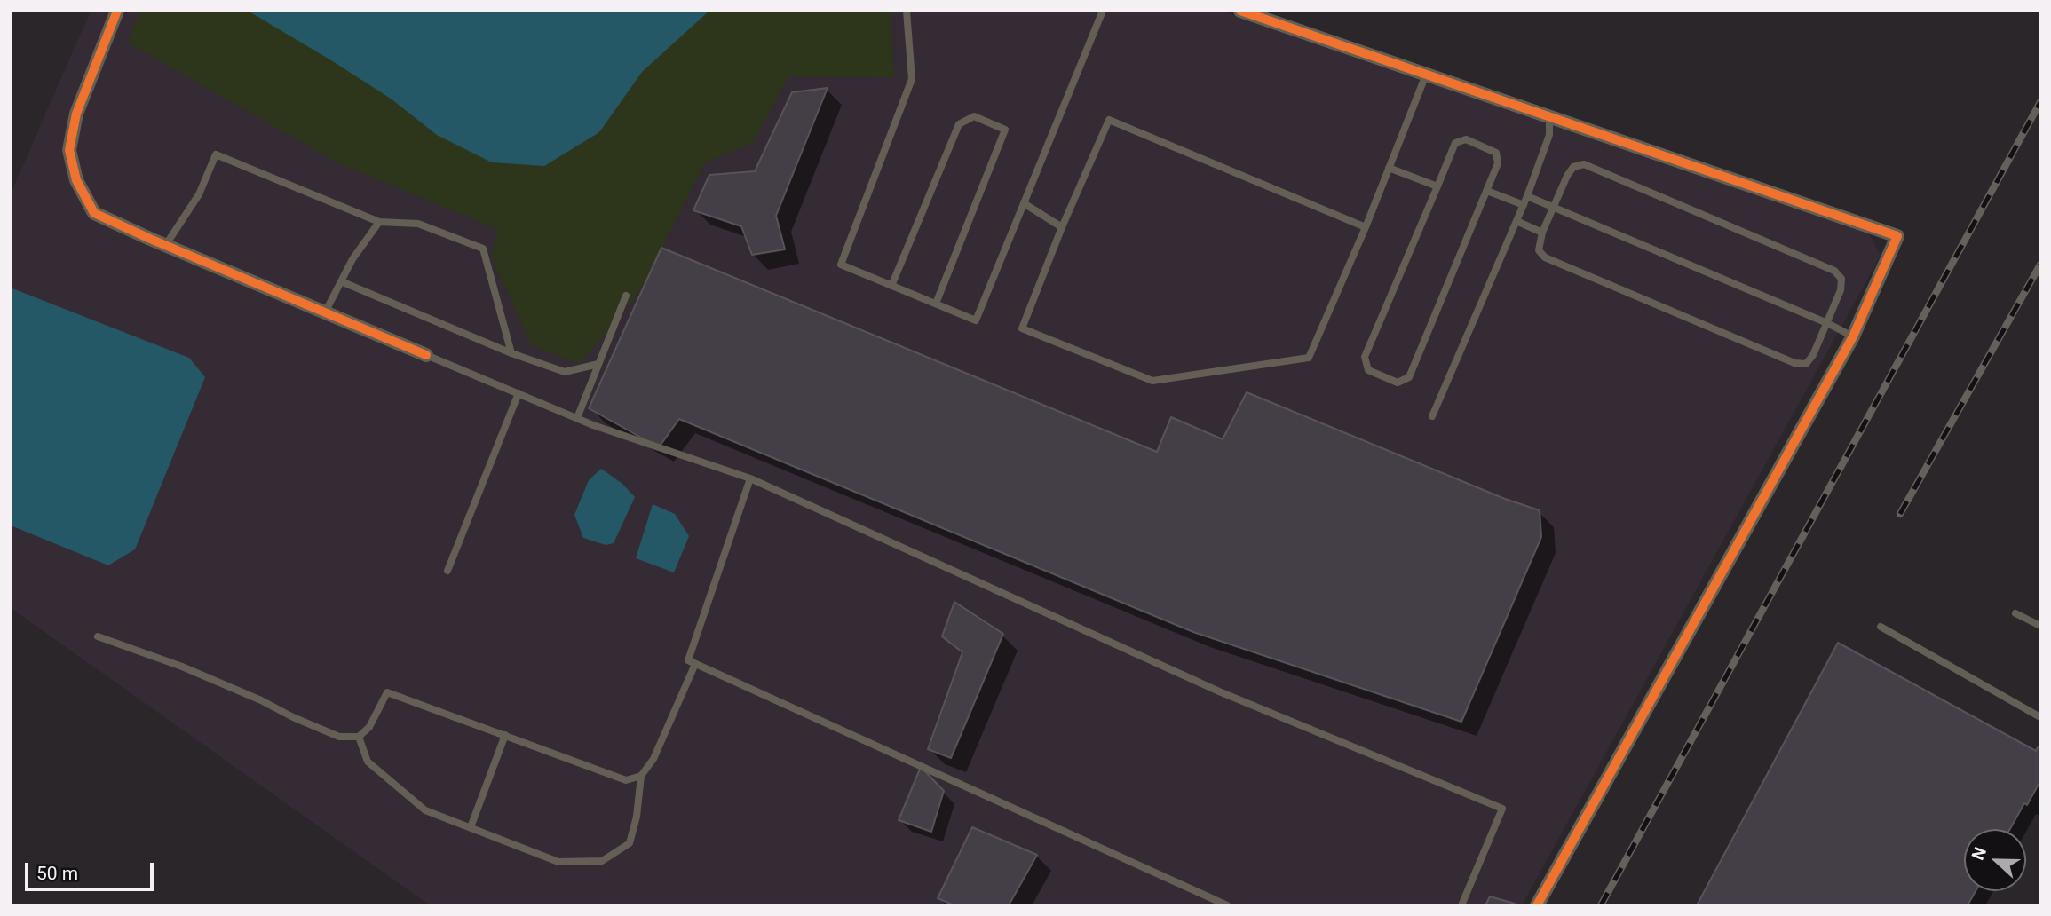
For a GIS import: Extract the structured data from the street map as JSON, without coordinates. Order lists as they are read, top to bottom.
{
  "scale_bar": "50 m",
  "north": "left"
}
